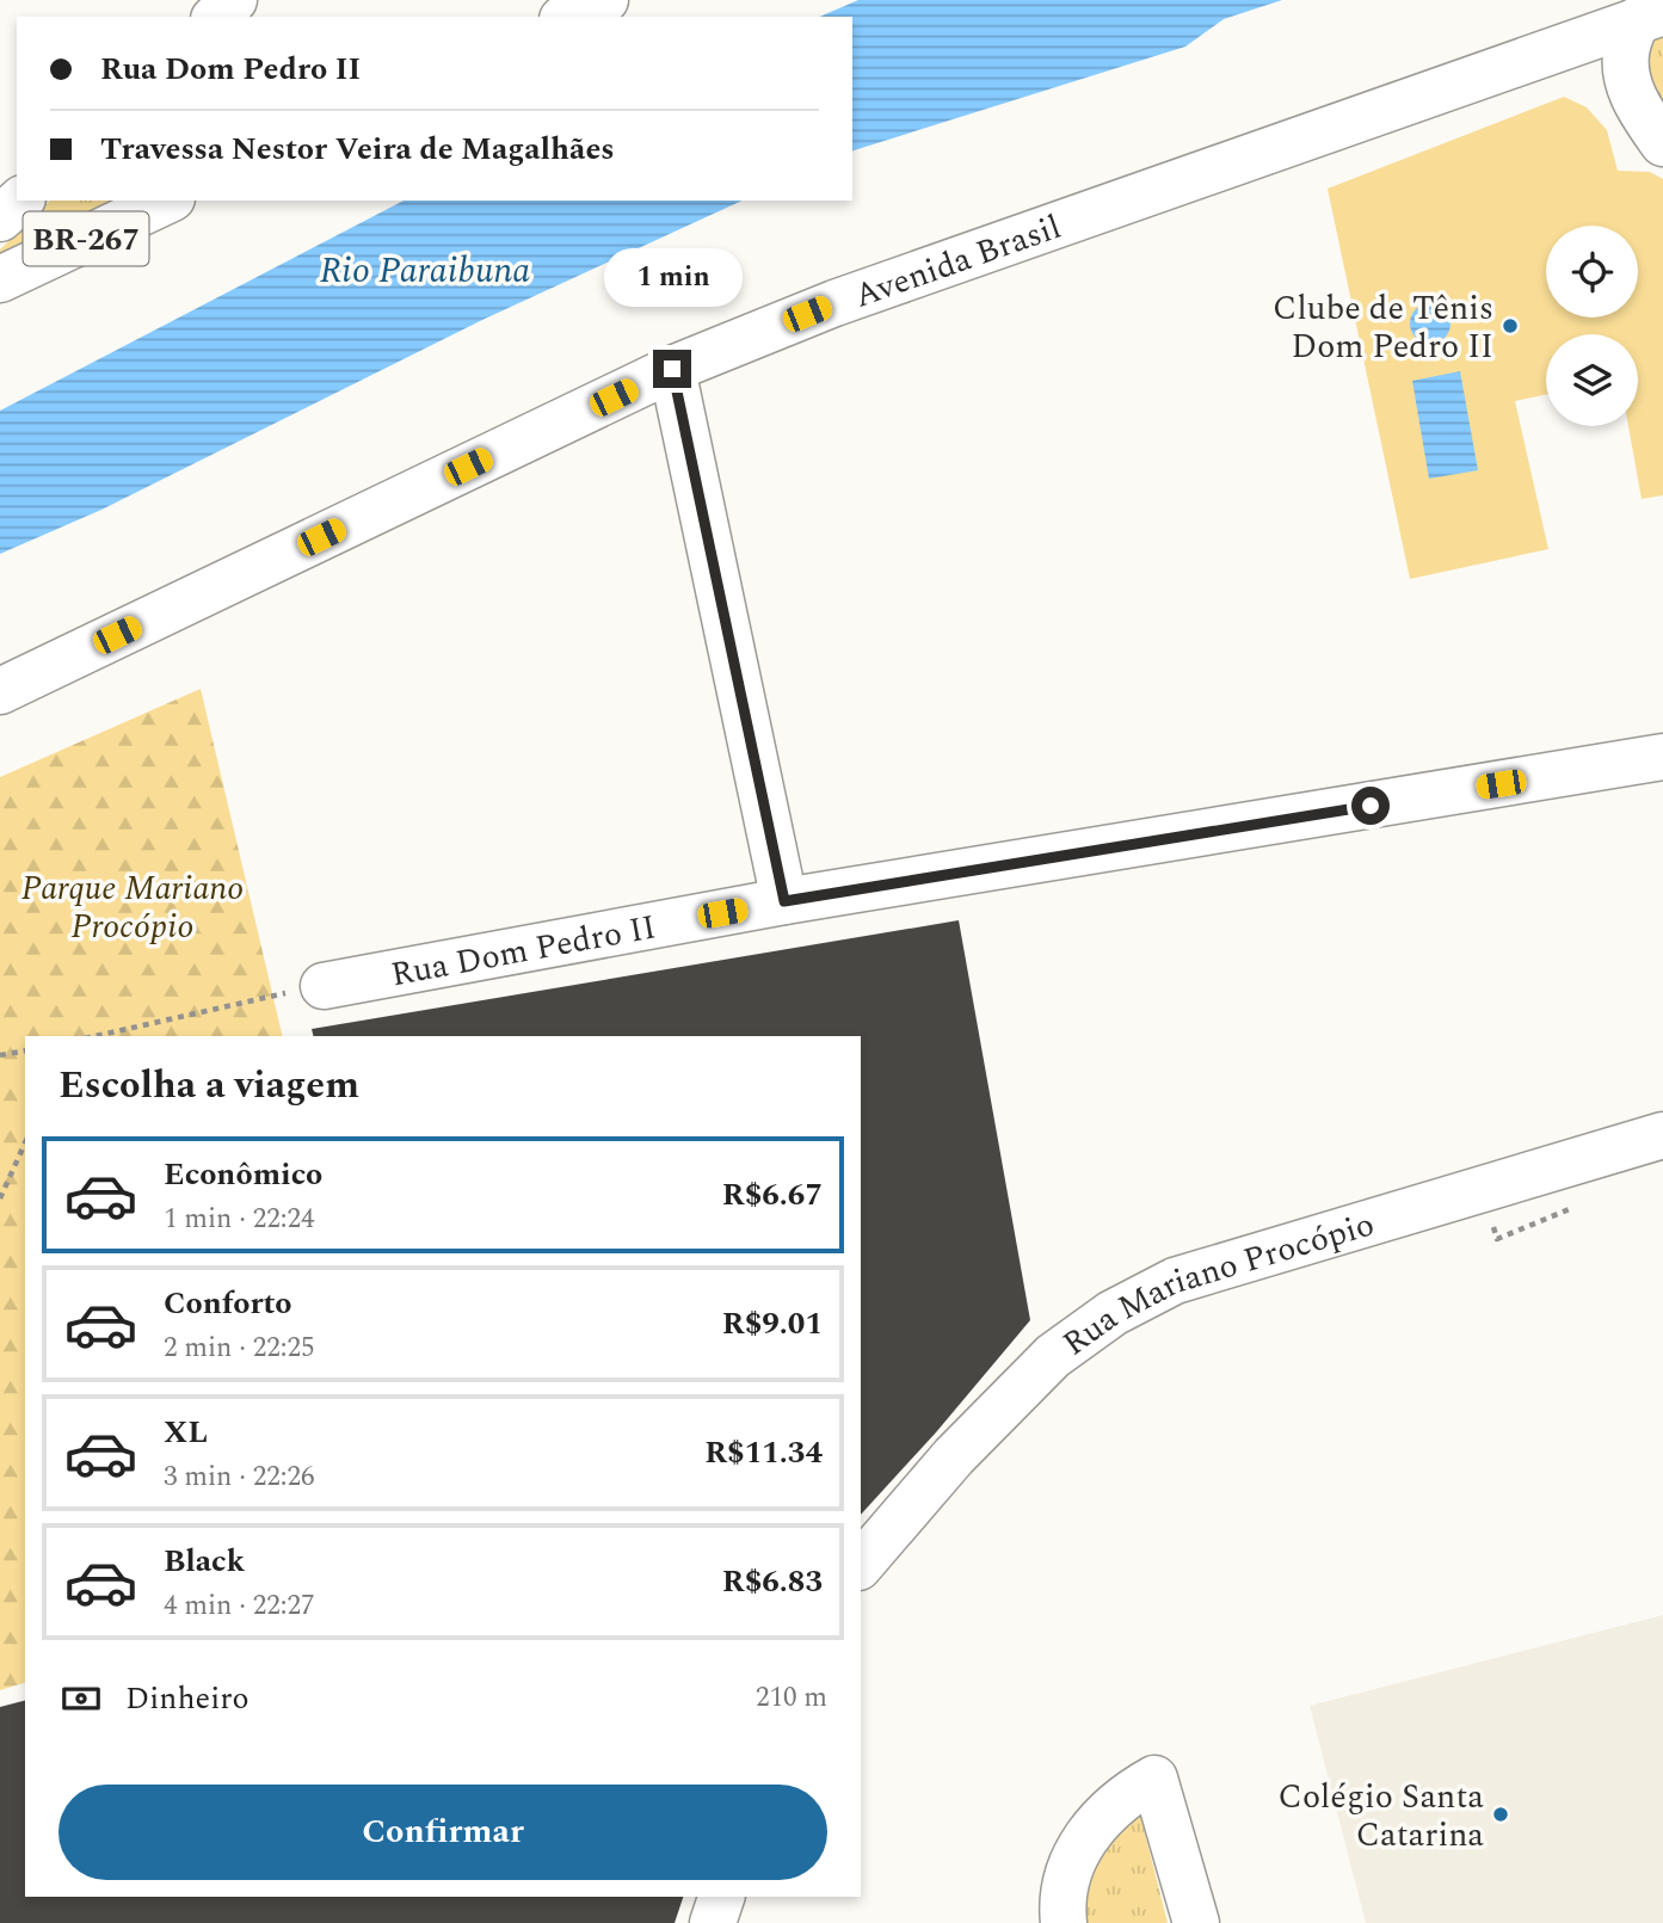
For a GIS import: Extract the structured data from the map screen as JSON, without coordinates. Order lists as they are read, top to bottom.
{
  "streets": {
    "main road": [
      "BR-267",
      "Avenida Brasil",
      "Rua Dom Pedro II",
      "Rua Mariano Procópio"
    ]
  },
  "water": ["Rio Paraibuna"],
  "parks": ["Parque Mariano Procópio"],
  "places": ["Clube de Tênis Dom Pedro II", "Colégio Santa Catarina"],
  "page": {
    "banner": ["Rua Dom Pedro II", "Travessa Nestor Veira de Magalhães"],
    "bubble": "1 min",
    "heading": "Escolha a viagem",
    "list": [
      {
        "name": "Econômico",
        "note": "1 min · 22:24",
        "value": "R$6.67"
      },
      {
        "name": "Conforto",
        "note": "2 min · 22:25",
        "value": "R$9.01"
      },
      {
        "name": "XL",
        "note": "3 min · 22:26",
        "value": "R$11.34"
      },
      {
        "name": "Black",
        "note": "4 min · 22:27",
        "value": "R$6.83"
      }
    ],
    "pay": ["Dinheiro", "210 m"],
    "buttons": "Confirmar"
  }
}
